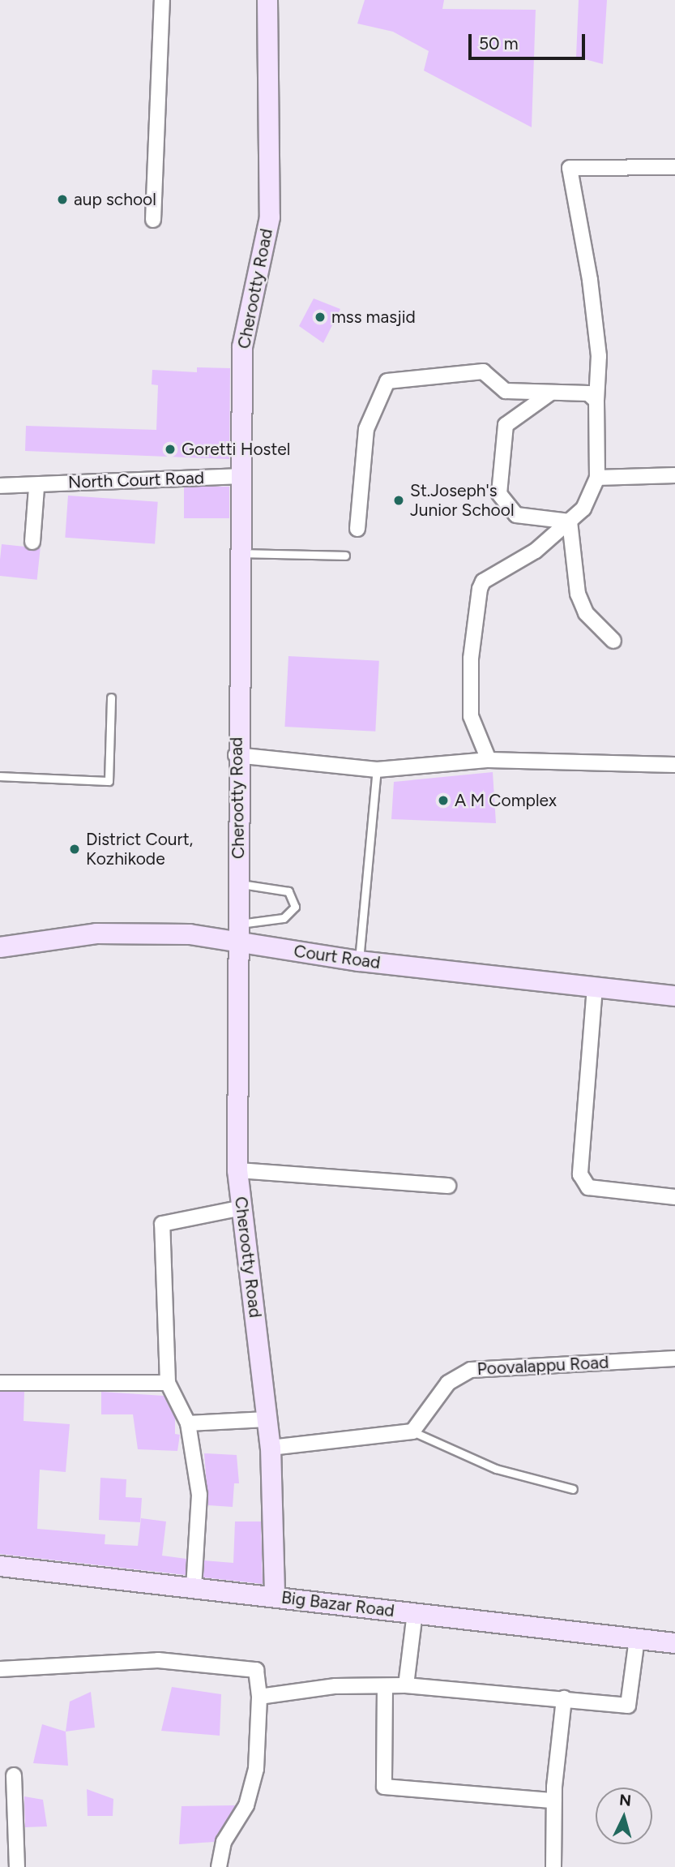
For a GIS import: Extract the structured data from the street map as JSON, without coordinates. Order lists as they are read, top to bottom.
{
  "streets": {
    "main road": ["Cherootty Road", "Court Road", "Big Bazar Road"],
    "street": ["North Court Road", "Poovalappu Road"]
  },
  "crossings": [
    ["Cherootty Road", "North Court Road"],
    ["Cherootty Road", "Court Road"],
    ["Cherootty Road", "Big Bazar Road"]
  ],
  "places": [
    "aup school",
    "mss masjid",
    "Goretti Hostel",
    "St.Joseph's Junior School",
    "A M Complex",
    "District Court, Kozhikode"
  ],
  "scale_bar": "50 m",
  "north": "top"
}
